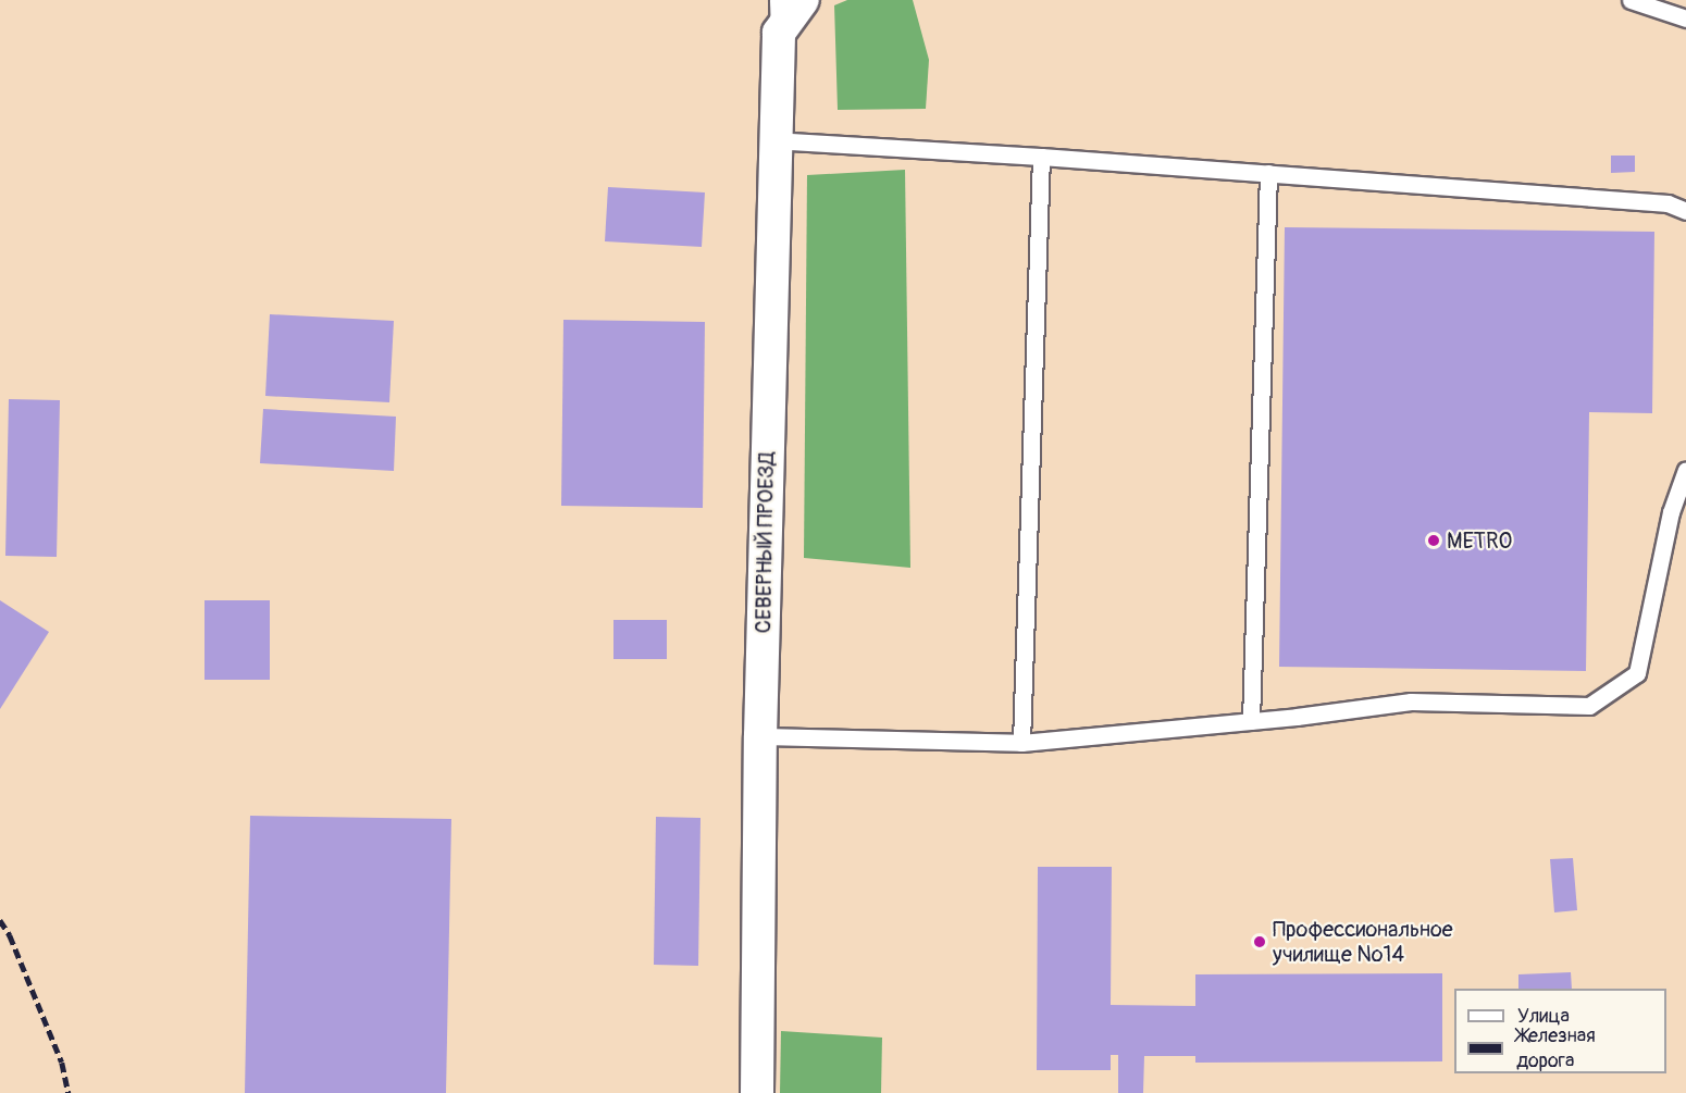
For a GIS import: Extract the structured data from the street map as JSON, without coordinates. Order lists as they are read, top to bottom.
{
  "streets": {
    "street": ["СЕВЕРНЫЙ ПРОЕЗД"]
  },
  "places": ["METRO", "Профессиональное училище №14"],
  "legend": ["Улица", "Железная дорога"]
}
